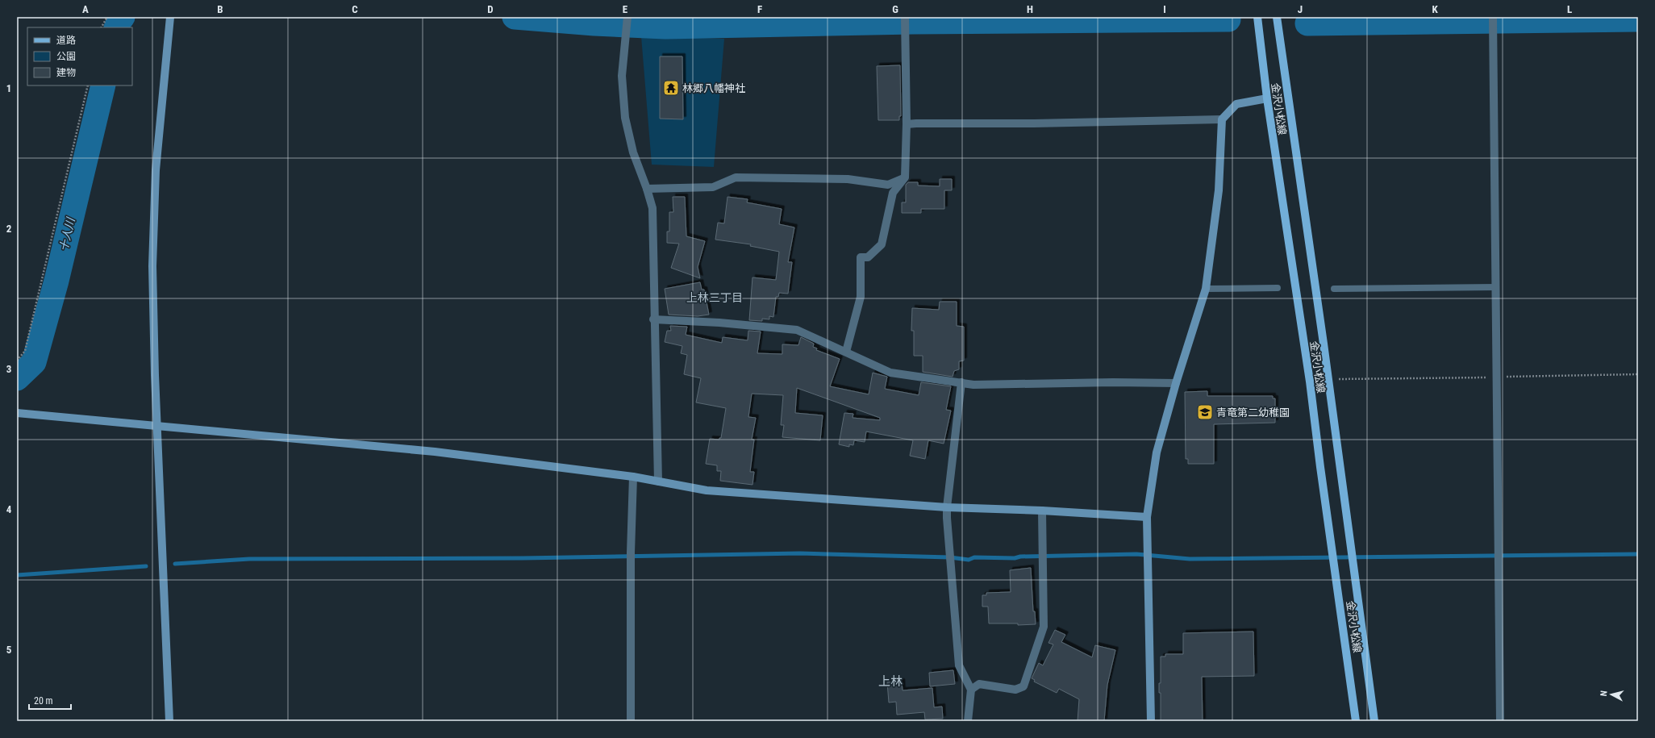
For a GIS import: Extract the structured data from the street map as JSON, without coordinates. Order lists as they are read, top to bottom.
{
  "streets": {
    "main road": ["金沢小松線"]
  },
  "districts": ["上林三丁目", "上林"],
  "water": ["十人川"],
  "places": {
    "temple": ["林郷八幡神社"],
    "school or university": ["青竜第二幼稚園"]
  },
  "legend": ["道路", "公園", "建物"],
  "scale_bar": "20 m",
  "north": "left",
  "grid": {
    "columns": [
      "A",
      "B",
      "C",
      "D",
      "E",
      "F",
      "G",
      "H",
      "I",
      "J",
      "K",
      "L"
    ],
    "rows": [
      "1",
      "2",
      "3",
      "4",
      "5"
    ]
  }
}
